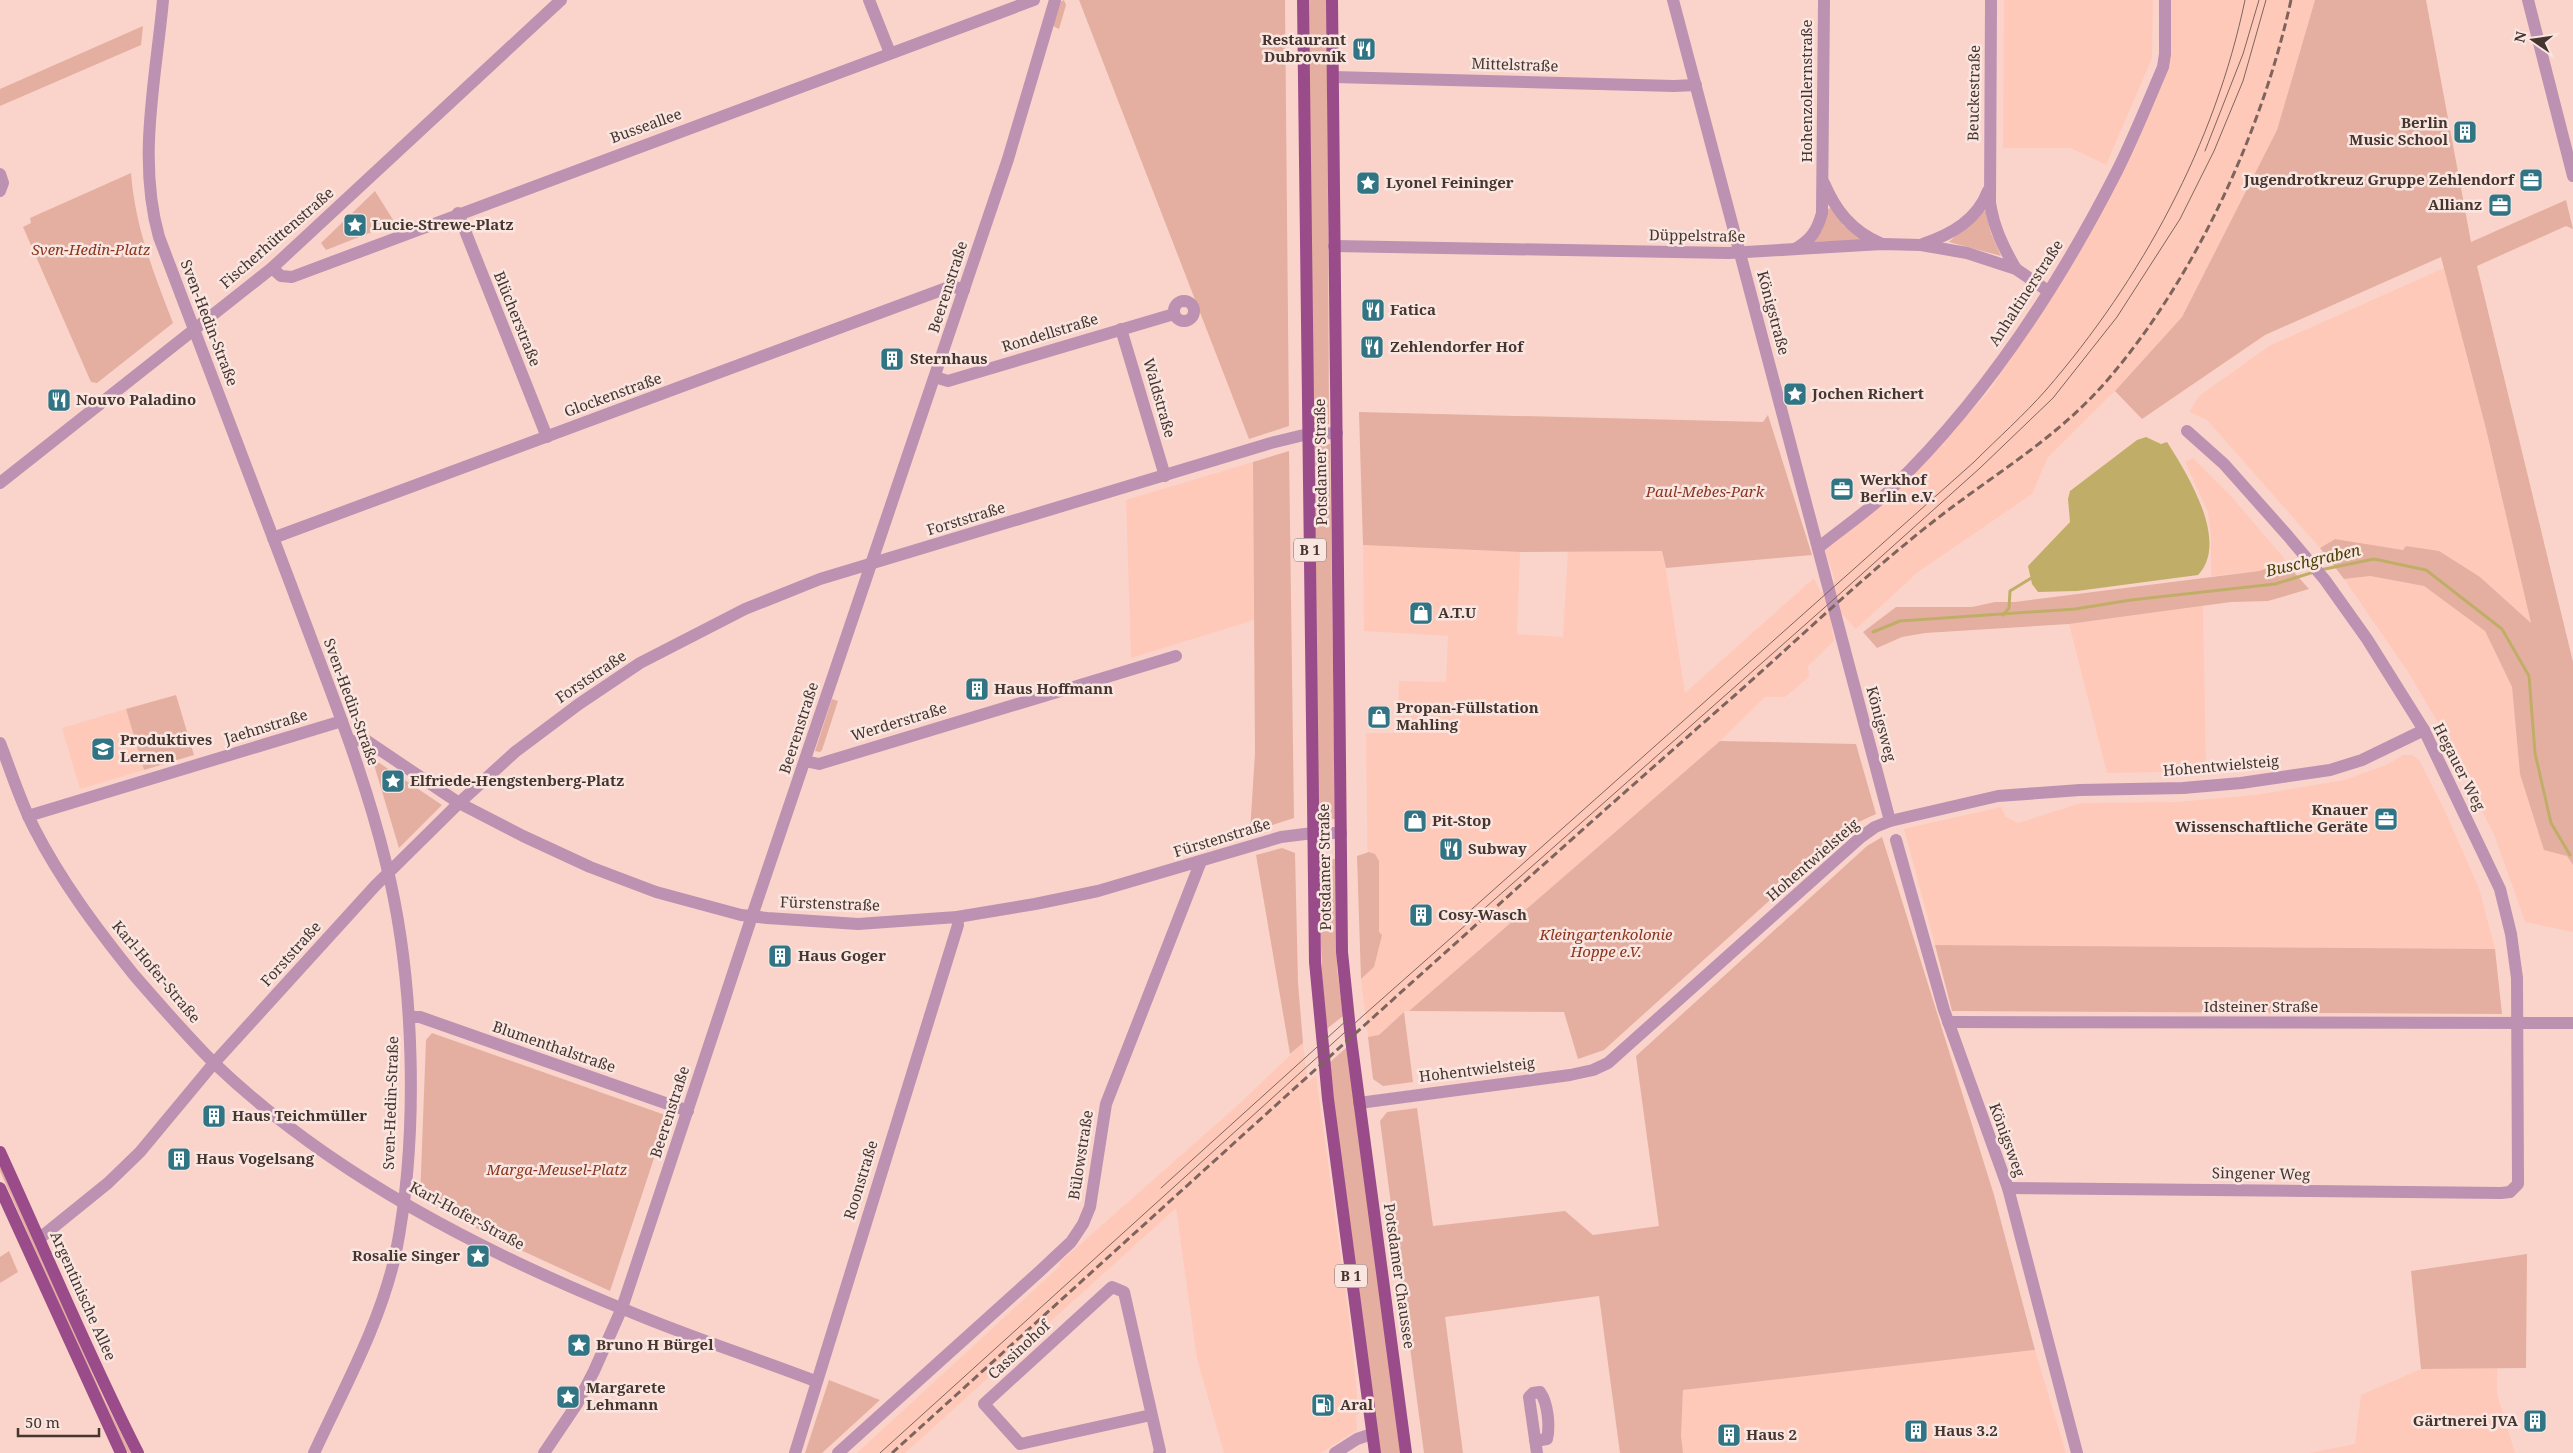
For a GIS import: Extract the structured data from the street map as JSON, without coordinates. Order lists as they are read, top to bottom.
{
  "streets": {
    "main road": [
      "Potsdamer Straße",
      "B 1",
      "Potsdamer Chaussee",
      "Argentinische Allee"
    ],
    "street": [
      "Mittelstraße",
      "Hohenzollernstraße",
      "Beuckestraße",
      "Busseallee",
      "Düppelstraße",
      "Fischerhüttenstraße",
      "Beerenstraße",
      "Anhaltinerstraße",
      "Königstraße",
      "Blücherstraße",
      "Sven-Hedin-Straße",
      "Rondellstraße",
      "Glockenstraße",
      "Waldstraße",
      "Forststraße",
      "Werderstraße",
      "Königsweg",
      "Jaehnstraße",
      "Hohentwielsteig",
      "Hegauer Weg",
      "Fürstenstraße",
      "Karl-Hofer-Straße",
      "Idsteiner Straße",
      "Blumenthalstraße",
      "Bülowstraße",
      "Singener Weg",
      "Roonstraße",
      "Cassinohof"
    ]
  },
  "crossings": [
    ["Mittelstraße", "Königstraße"],
    ["Mittelstraße", "Potsdamer Straße"],
    ["Hohenzollernstraße", "Düppelstraße"],
    ["Beuckestraße", "Düppelstraße"],
    ["Busseallee", "Fischerhüttenstraße"],
    ["Busseallee", "Blücherstraße"],
    ["Düppelstraße", "Anhaltinerstraße"],
    ["Düppelstraße", "Königstraße"],
    ["Düppelstraße", "Potsdamer Straße"],
    ["Fischerhüttenstraße", "Sven-Hedin-Straße"],
    ["Beerenstraße", "Rondellstraße"],
    ["Beerenstraße", "Glockenstraße"],
    ["Beerenstraße", "Forststraße"],
    ["Beerenstraße", "Werderstraße"],
    ["Beerenstraße", "Fürstenstraße"],
    ["Beerenstraße", "Karl-Hofer-Straße"],
    ["Beerenstraße", "Blumenthalstraße"],
    ["Anhaltinerstraße", "Königstraße"],
    ["Königstraße", "Königsweg"],
    ["Blücherstraße", "Glockenstraße"],
    ["Sven-Hedin-Straße", "Glockenstraße"],
    ["Sven-Hedin-Straße", "Forststraße"],
    ["Sven-Hedin-Straße", "Jaehnstraße"],
    ["Sven-Hedin-Straße", "Fürstenstraße"],
    ["Sven-Hedin-Straße", "Karl-Hofer-Straße"],
    ["Sven-Hedin-Straße", "Blumenthalstraße"],
    ["Rondellstraße", "Waldstraße"],
    ["Waldstraße", "Forststraße"],
    ["Potsdamer Straße", "Forststraße"],
    ["Potsdamer Straße", "B 1"],
    ["Potsdamer Straße", "Hohentwielsteig"],
    ["Potsdamer Straße", "Fürstenstraße"],
    ["Potsdamer Straße", "Potsdamer Chaussee"],
    ["Forststraße", "Fürstenstraße"],
    ["Forststraße", "Karl-Hofer-Straße"],
    ["Forststraße", "Argentinische Allee"],
    ["Königsweg", "Hohentwielsteig"],
    ["Königsweg", "Idsteiner Straße"],
    ["Königsweg", "Singener Weg"],
    ["Jaehnstraße", "Karl-Hofer-Straße"],
    ["Hohentwielsteig", "Hegauer Weg"],
    ["Hohentwielsteig", "Potsdamer Chaussee"],
    ["Hegauer Weg", "Idsteiner Straße"],
    ["Hegauer Weg", "Singener Weg"],
    ["Fürstenstraße", "Bülowstraße"],
    ["Fürstenstraße", "Roonstraße"],
    ["Karl-Hofer-Straße", "Roonstraße"]
  ],
  "water": ["Buschgraben"],
  "parks": [
    "Sven-Hedin-Platz",
    "Paul-Mebes-Park",
    "Kleingartenkolonie Hoppe e.V.",
    "Marga-Meusel-Platz"
  ],
  "places": {
    "restaurant": [
      "Restaurant Dubrovnik",
      "Fatica",
      "Zehlendorfer Hof",
      "Nouvo Paladino",
      "Subway"
    ],
    "building": [
      "Berlin Music School",
      "Sternhaus",
      "Haus Hoffmann",
      "Cosy-Wasch",
      "Haus Goger",
      "Haus Teichmüller",
      "Haus Vogelsang",
      "Gärtnerei JVA",
      "Haus 3.2",
      "Haus 2"
    ],
    "office": [
      "Jugendrotkreuz Gruppe Zehlendorf",
      "Allianz",
      "Werkhof Berlin e.V.",
      "Knauer Wissenschaftliche Geräte"
    ],
    "place": [
      "Lyonel Feininger",
      "Lucie-Strewe-Platz",
      "Jochen Richert",
      "Elfriede-Hengstenberg-Platz",
      "Rosalie Singer",
      "Bruno H Bürgel",
      "Margarete Lehmann"
    ],
    "shop": ["A.T.U", "Propan-Füllstation Mahling", "Pit-Stop"],
    "school or university": ["Produktives Lernen"],
    "fuel station": ["Aral"]
  },
  "scale_bar": "50 m",
  "north": "left"
}
